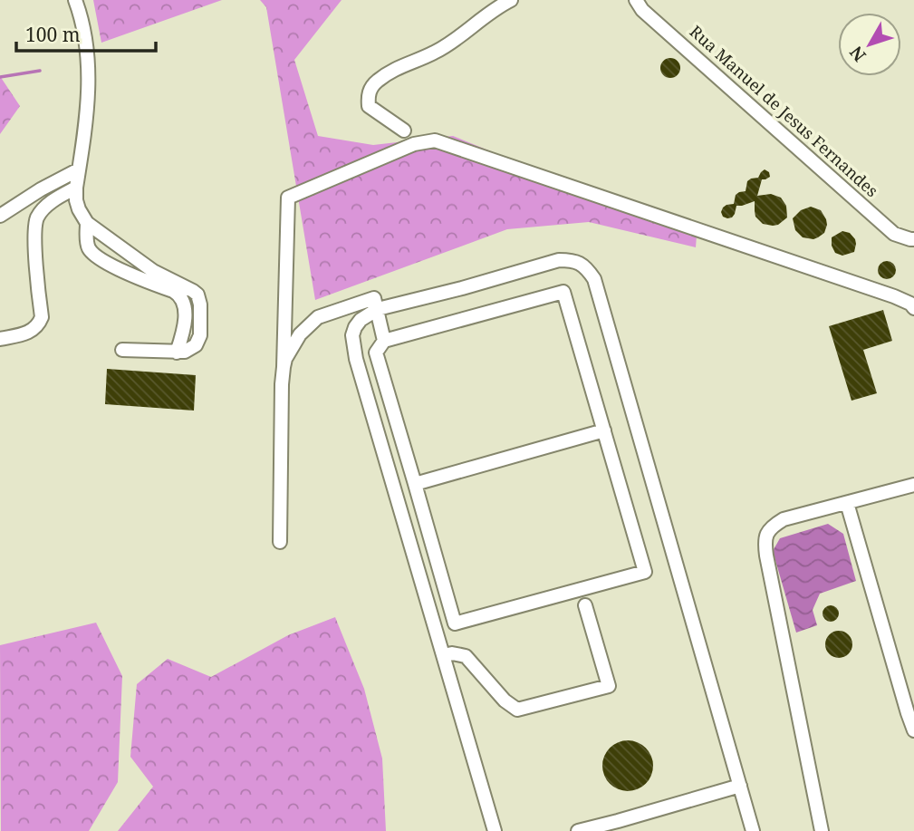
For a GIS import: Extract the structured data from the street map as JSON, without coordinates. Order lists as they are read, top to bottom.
{
  "streets": {
    "street": ["Rua Manuel de Jesus Fernandes"]
  },
  "scale_bar": "100 m",
  "north": "bottom left"
}
